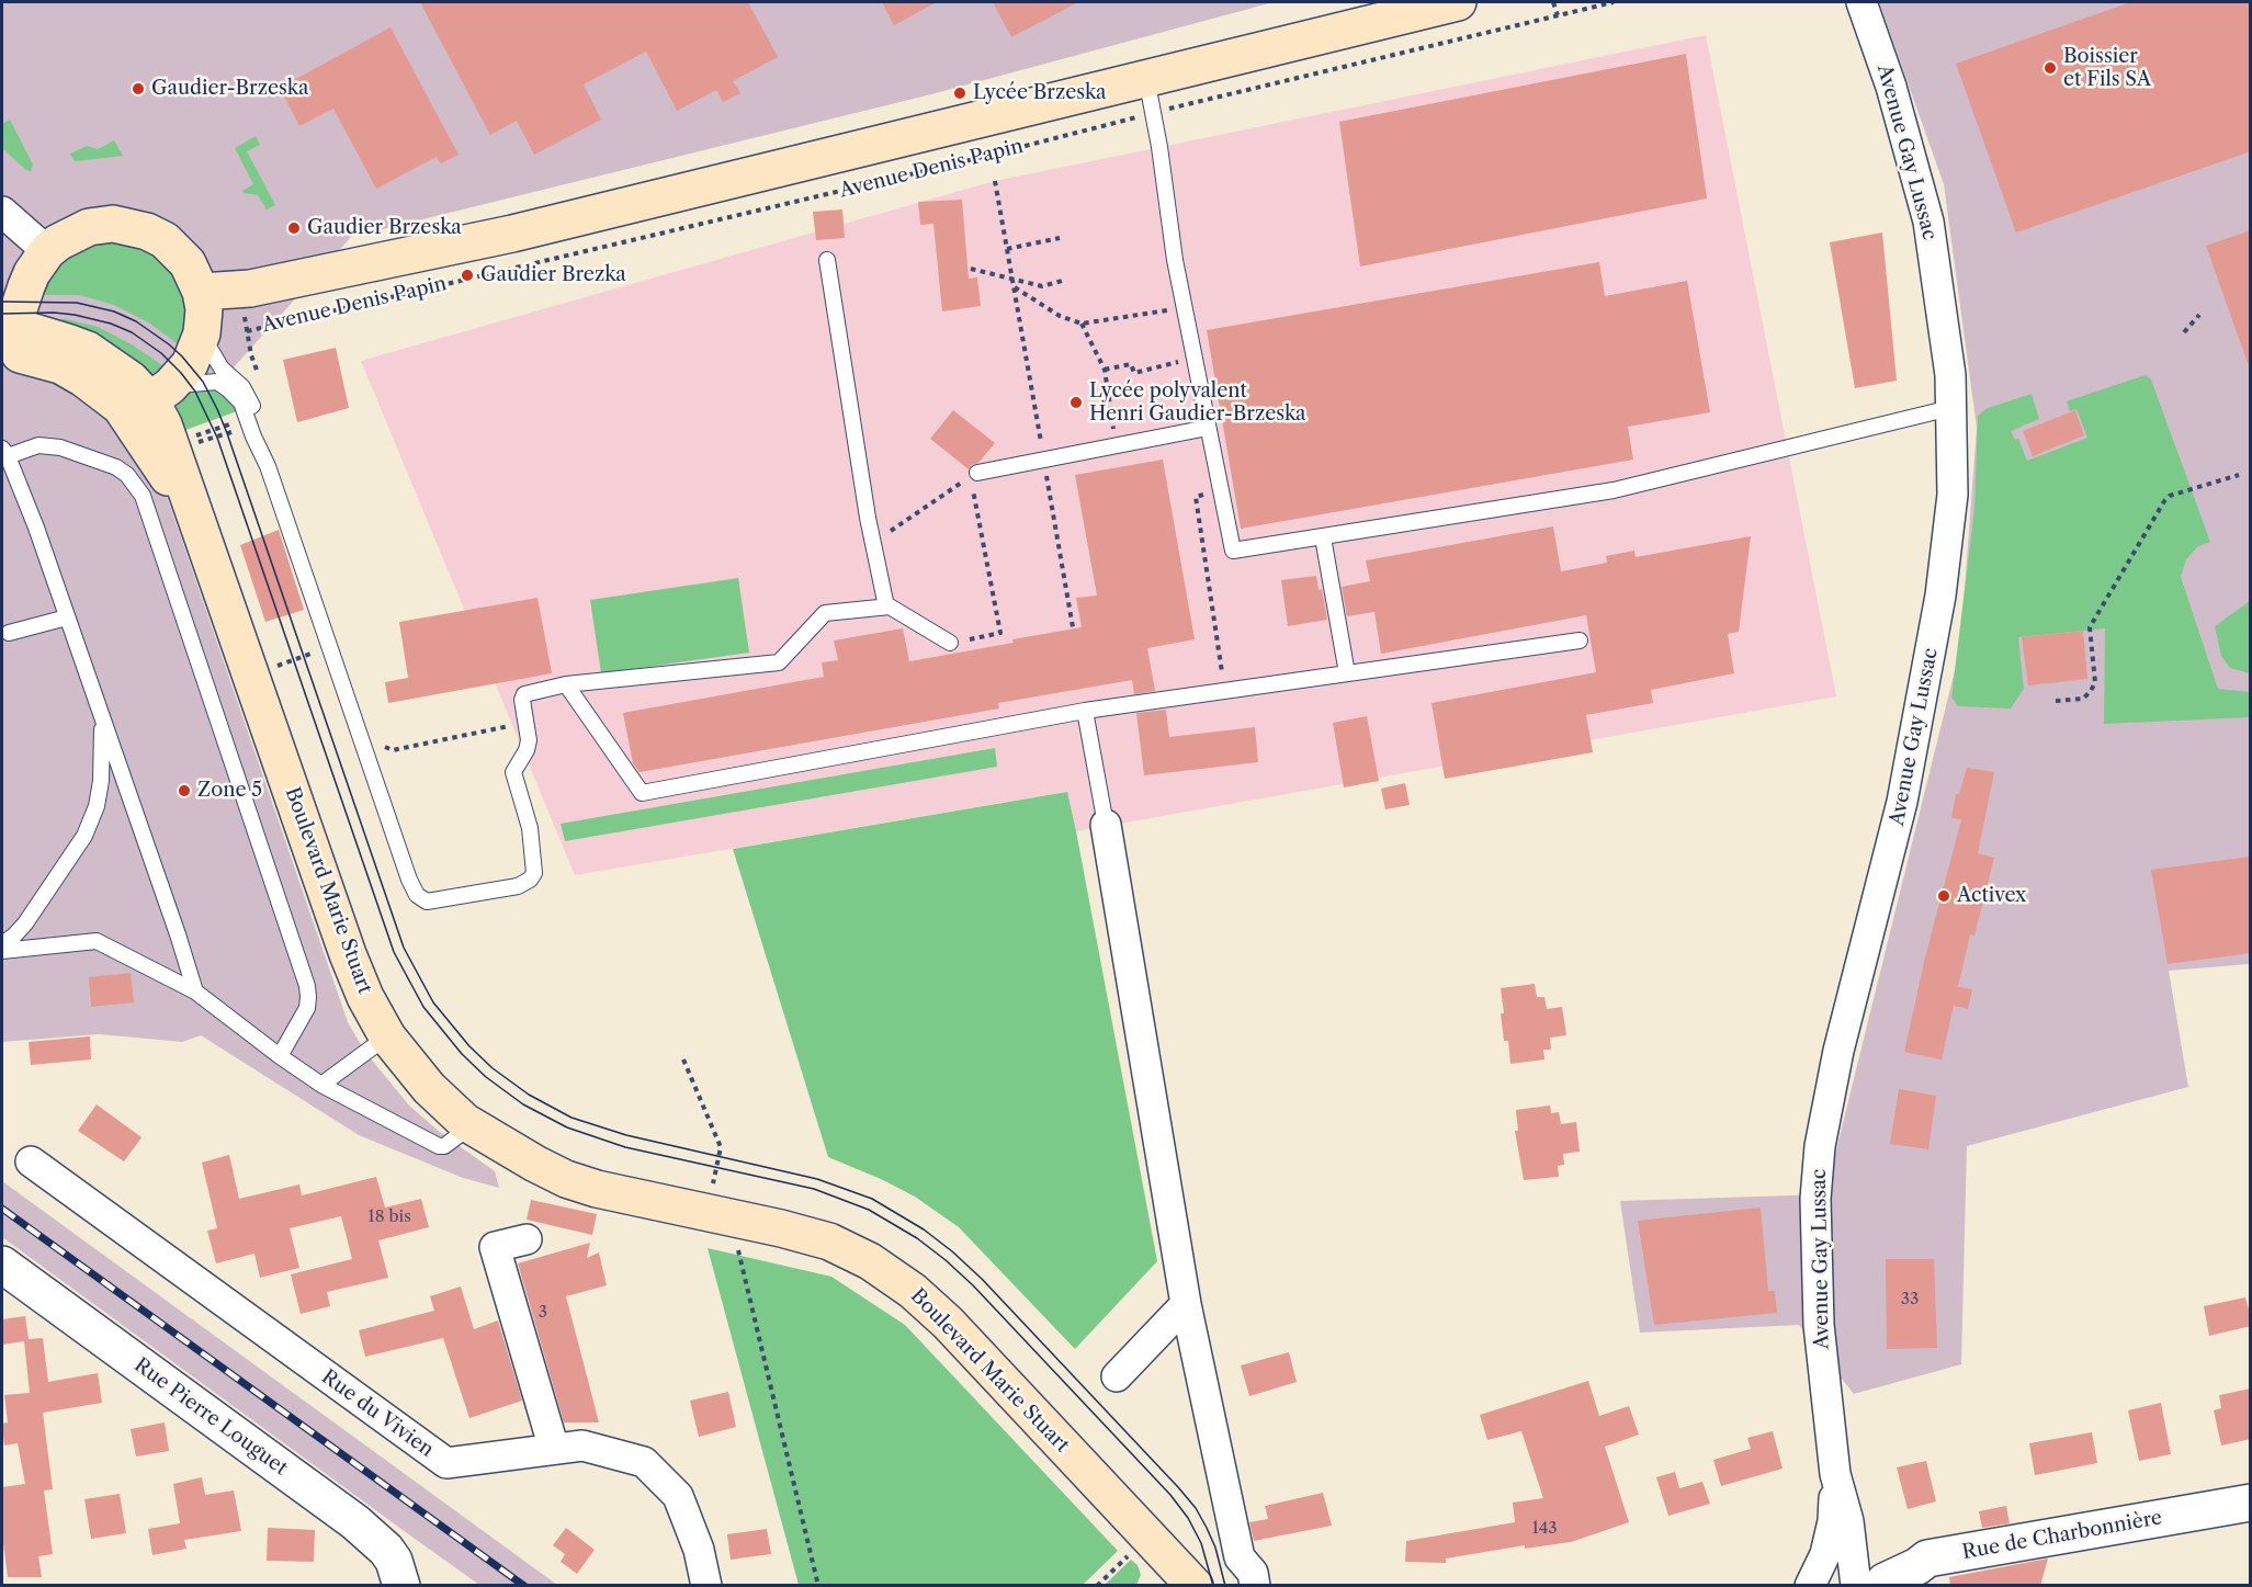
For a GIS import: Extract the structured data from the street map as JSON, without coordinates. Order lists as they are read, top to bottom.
{
  "streets": {
    "main road": ["Avenue Denis Papin", "Boulevard Marie Stuart"],
    "street": [
      "Avenue Gay Lussac",
      "Rue du Vivien",
      "Rue Pierre Louguet",
      "Rue de Charbonnière"
    ]
  },
  "places": [
    "Boissier et Fils SA",
    "Gaudier-Brzeska",
    "Lycée Brzeska",
    "Gaudier Brzeska",
    "Gaudier Brezka",
    "Lycée polyvalent Henri Gaudier-Brzeska",
    "Zone 5",
    "Activex"
  ],
  "house_numbers": [
    "18 bis",
    "33",
    "3",
    "143"
  ]
}
